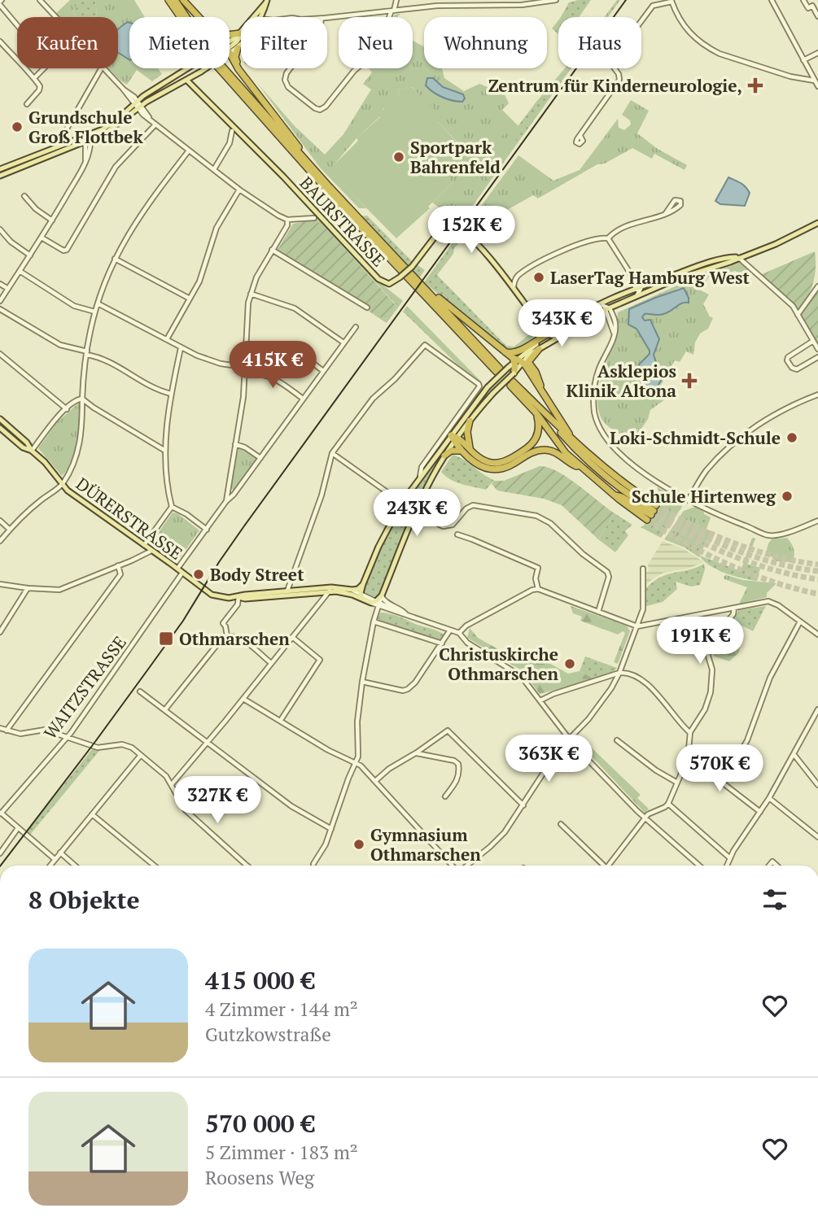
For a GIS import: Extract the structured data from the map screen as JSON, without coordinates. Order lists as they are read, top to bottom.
{
  "streets": {
    "main road": ["BAURSTRASSE", "DÜRERSTRASSE"],
    "street": ["WAITZSTRASSE"]
  },
  "crossings": [
    ["DÜRERSTRASSE", "WAITZSTRASSE"]
  ],
  "places": {
    "health": ["Zentrum für Kinderneurologie,", "Asklepios Klinik Altona"],
    "other": [
      "Grundschule Groß Flottbek",
      "Sportpark Bahrenfeld",
      "LaserTag Hamburg West",
      "Loki-Schmidt-Schule",
      "Schule Hirtenweg",
      "Body Street",
      "Christuskirche Othmarschen",
      "Gymnasium Othmarschen"
    ],
    "transit": ["Othmarschen"]
  },
  "page": {
    "chip": [
      "Kaufen",
      "Mieten",
      "Filter",
      "Neu",
      "Wohnung",
      "Haus"
    ],
    "price": [
      "152K €",
      "343K €",
      "415K €",
      "243K €",
      "191K €",
      "363K €",
      "570K €",
      "327K €"
    ],
    "heading": "8 Objekte",
    "list": [
      {
        "name": "415 000 €",
        "note": "4 Zimmer · 144 m² · Gutzkowstraße"
      },
      {
        "name": "570 000 €",
        "note": "5 Zimmer · 183 m² · Roosens Weg"
      }
    ]
  }
}
